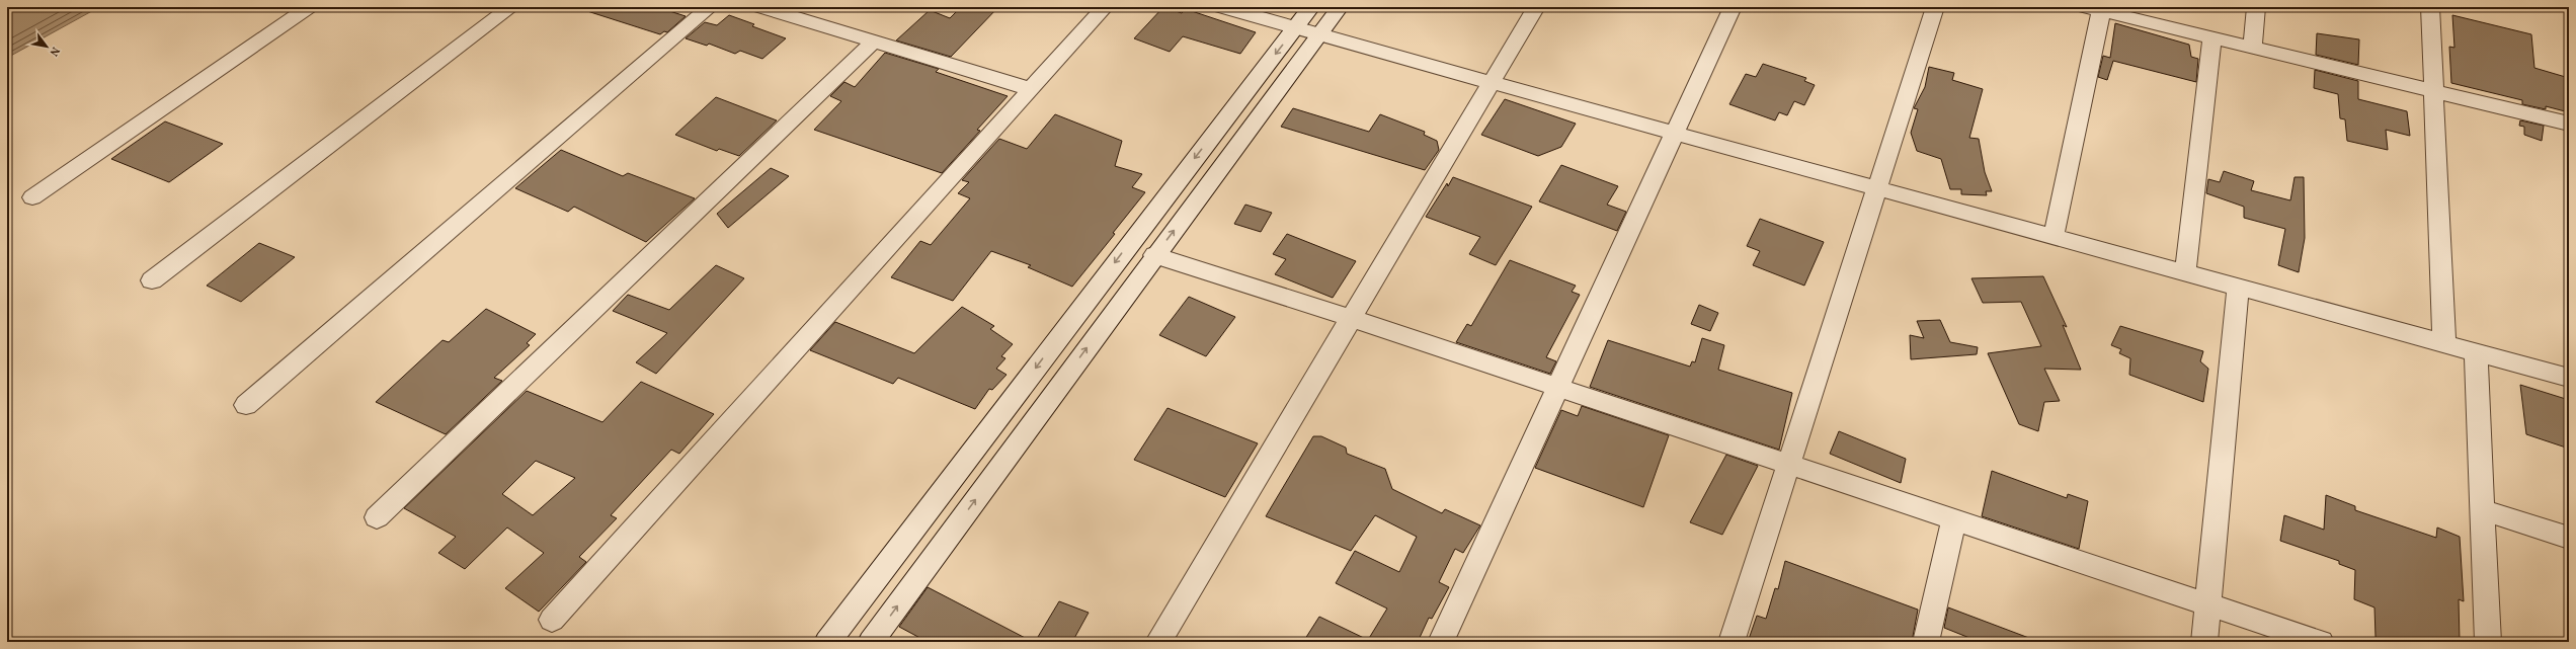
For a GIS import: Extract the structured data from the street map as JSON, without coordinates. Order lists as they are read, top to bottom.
{
  "north": "bottom right"
}
